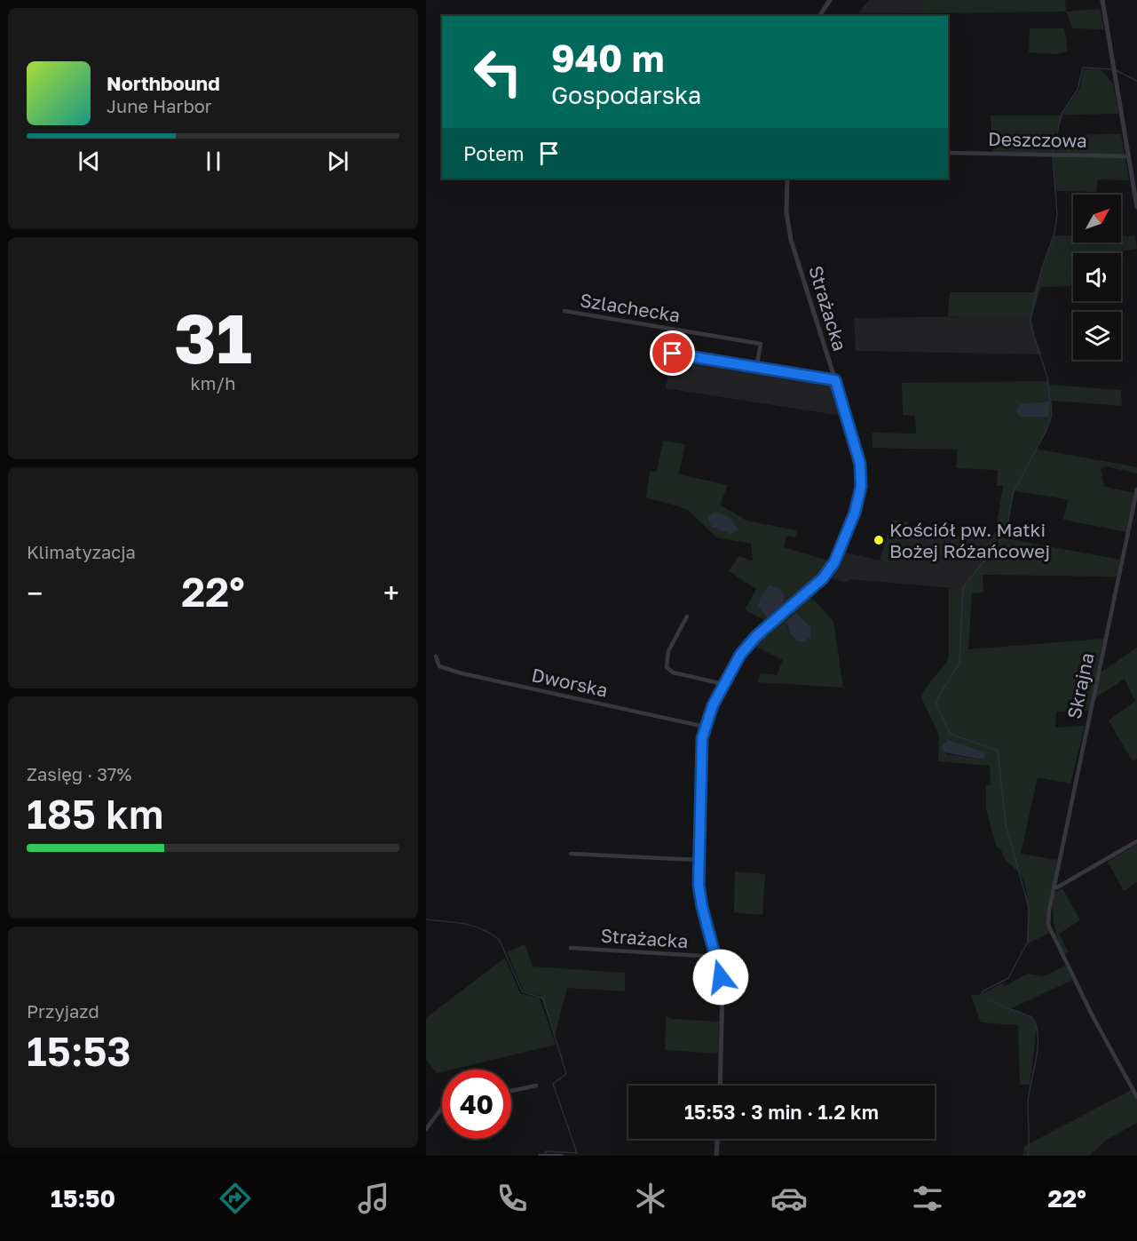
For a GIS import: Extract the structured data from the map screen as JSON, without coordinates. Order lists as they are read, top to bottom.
{
  "streets": {
    "street": [
      "Deszczowa",
      "Szlachecka",
      "Strażacka",
      "Dworska",
      "Skrajna"
    ]
  },
  "crossings": [
    ["Strażacka", "Dworska"]
  ],
  "places": ["Kościół pw. Matki Bożej Różańcowej"],
  "north": "top right",
  "page": {
    "turn": ["940 m", "Gospodarska"],
    "song": ["Northbound", "June Harbor"],
    "then": "Potem",
    "tile": [
      ["31", "km/h"],
      "Klimatyzacja",
      ["Zasięg · 37%", "185 km"],
      ["Przyjazd", "15:53"]
    ],
    "heat": ["−", "22°", "+"],
    "limit": "40",
    "trip": "15:53 · 3 min · 1.2 km",
    "tabs": ["15:50", "22°"]
  }
}
